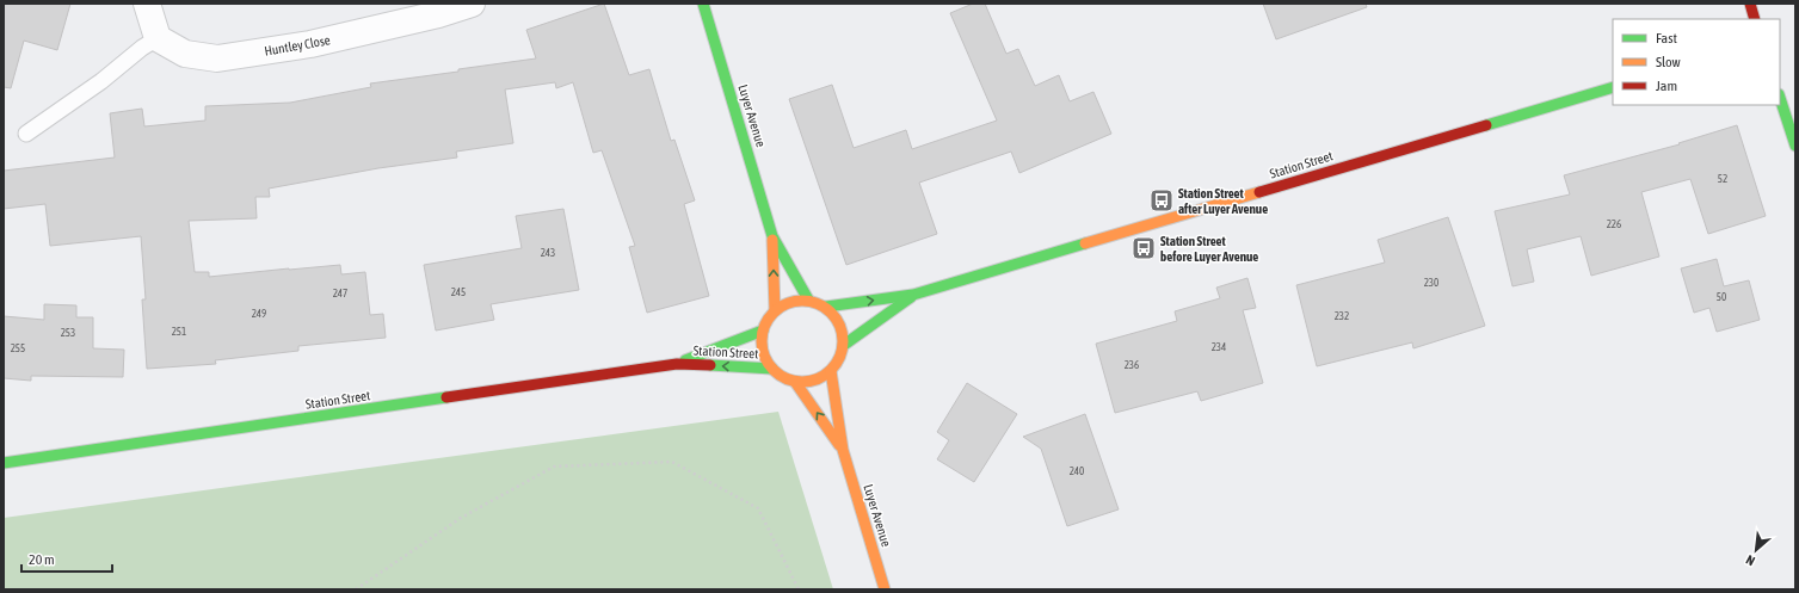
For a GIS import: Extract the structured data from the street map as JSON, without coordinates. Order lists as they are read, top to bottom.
{
  "streets": {
    "street": ["Huntley Close", "Luyer Avenue", "Station Street"]
  },
  "crossings": [
    ["Luyer Avenue", "Station Street"]
  ],
  "places": {
    "bus stop": ["Station Street after Luyer Avenue", "Station Street before Luyer Avenue"]
  },
  "house_numbers": [
    "52",
    "226",
    "243",
    "230",
    "245",
    "247",
    "50",
    "249",
    "232",
    "251",
    "253",
    "234",
    "255",
    "236",
    "240"
  ],
  "legend": ["Fast", "Slow", "Jam"],
  "scale_bar": "20 m",
  "north": "bottom left"
}
